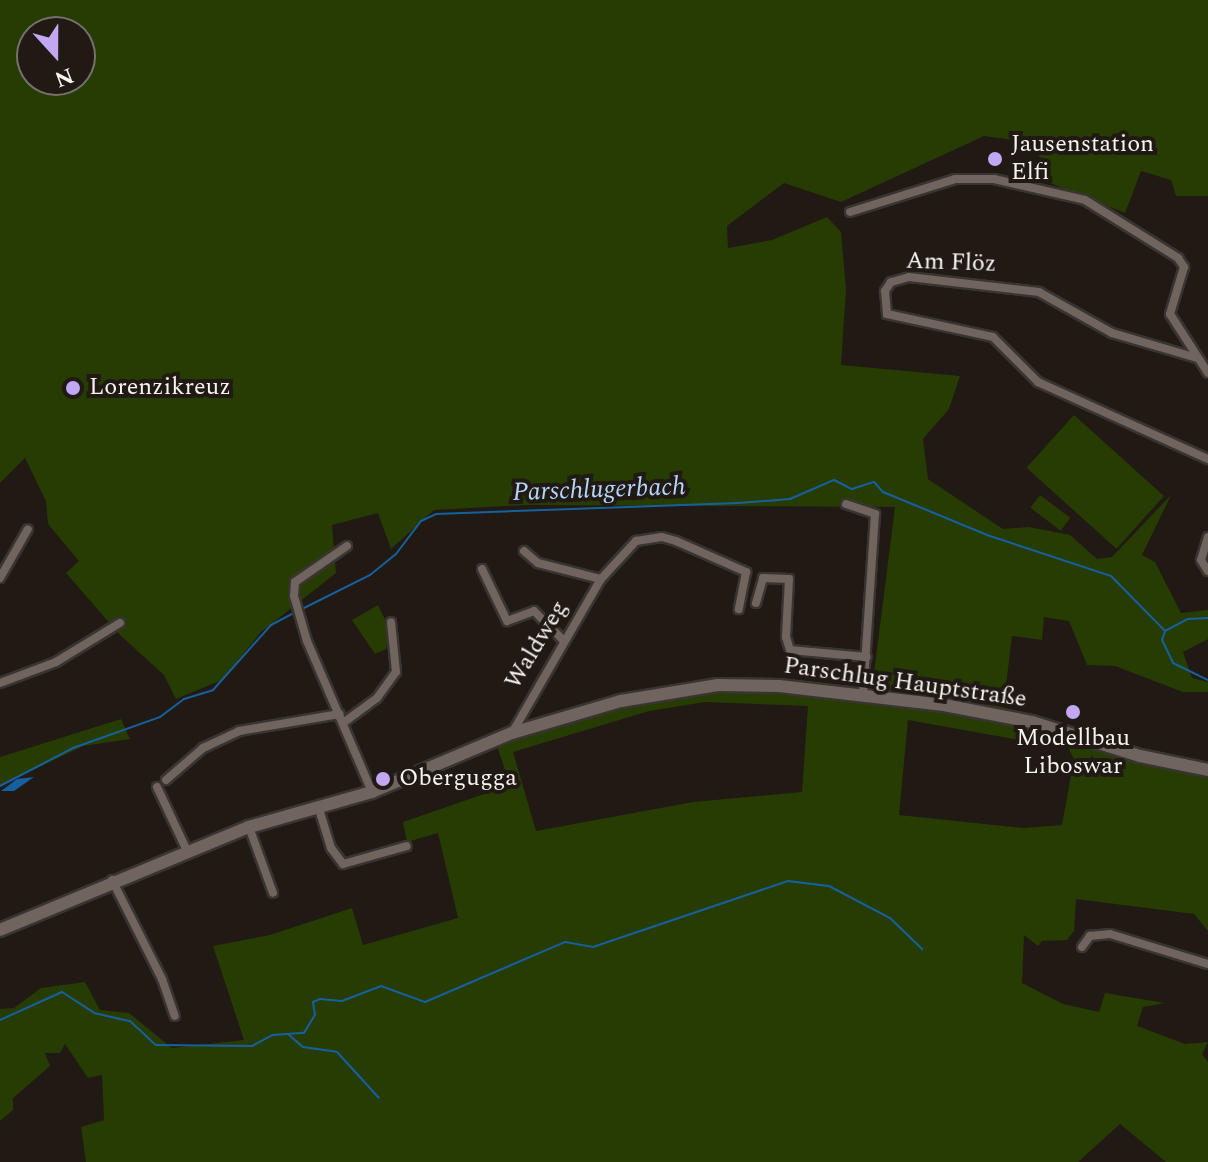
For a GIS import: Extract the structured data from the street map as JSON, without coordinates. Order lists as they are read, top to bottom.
{
  "streets": {
    "main road": ["Parschlug Hauptstraße"],
    "street": ["Am Flöz", "Waldweg"]
  },
  "crossings": [
    ["Waldweg", "Parschlug Hauptstraße"]
  ],
  "water": ["Parschlugerbach"],
  "places": [
    "Jausenstation Elfi",
    "Lorenzikreuz",
    "Modellbau Liboswar",
    "Obergugga"
  ],
  "north": "bottom"
}
